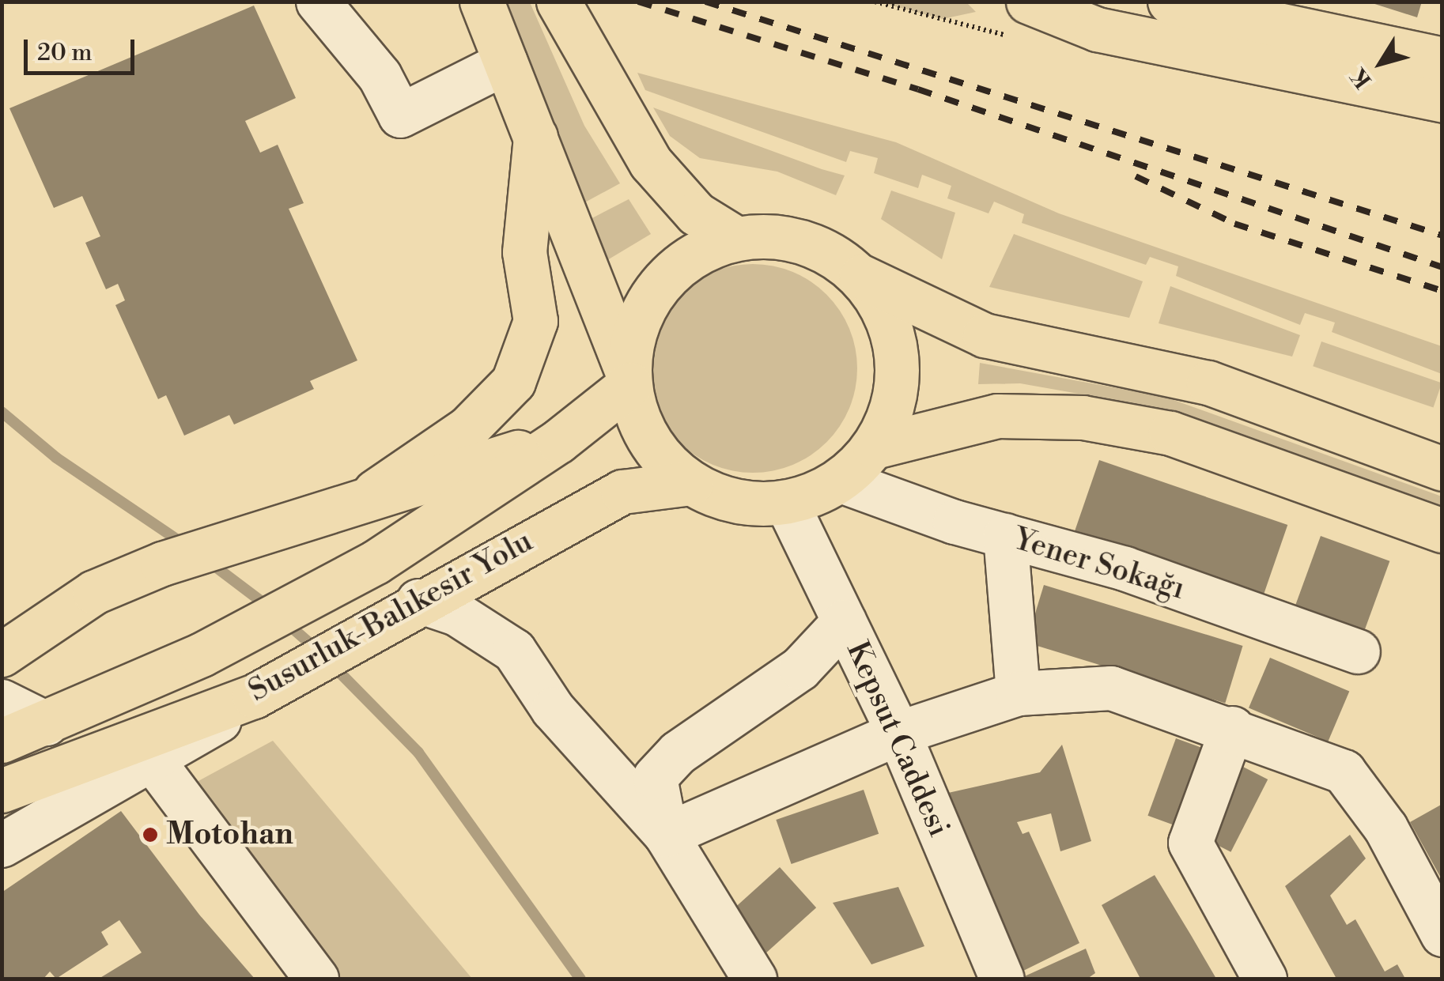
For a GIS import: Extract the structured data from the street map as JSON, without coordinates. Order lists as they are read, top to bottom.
{
  "streets": {
    "main road": ["Susurluk-Balıkesir Yolu"],
    "street": ["Yener Sokağı", "Kepsut Caddesi"]
  },
  "crossings": [
    ["Yener Sokağı", "Susurluk-Balıkesir Yolu"],
    ["Yener Sokağı", "Kepsut Caddesi"],
    ["Susurluk-Balıkesir Yolu", "Kepsut Caddesi"]
  ],
  "places": ["Motohan"],
  "scale_bar": "20 m",
  "north": "bottom left"
}
